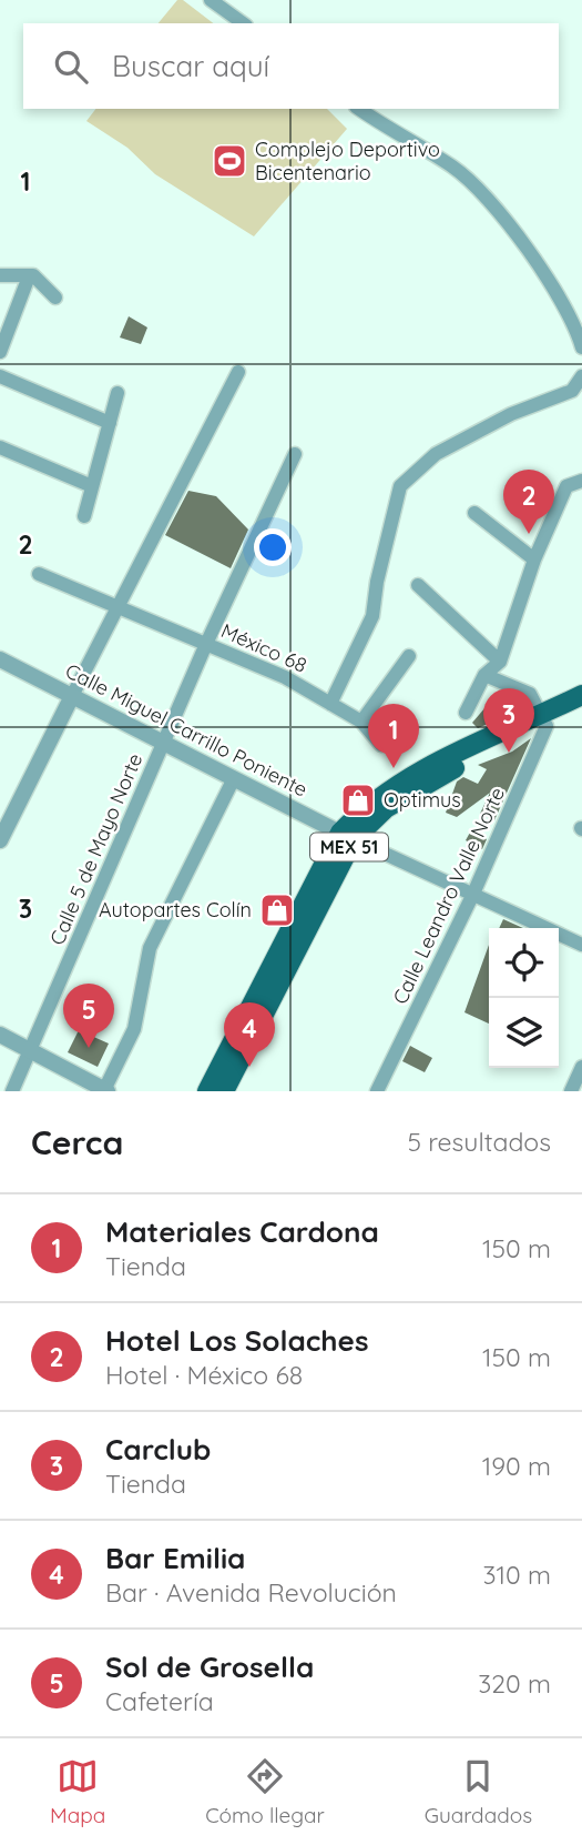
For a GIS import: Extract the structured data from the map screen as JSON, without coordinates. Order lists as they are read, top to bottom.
{
  "streets": {
    "main road": ["MEX 51"],
    "street": [
      "México 68",
      "Calle Miguel Carrillo Poniente",
      "Calle 5 de Mayo Norte",
      "Calle Leandro Valle Norte"
    ]
  },
  "crossings": [
    ["México 68", "Calle 5 de Mayo Norte"],
    ["Calle Miguel Carrillo Poniente", "MEX 51"],
    ["Calle Miguel Carrillo Poniente", "Calle 5 de Mayo Norte"],
    ["MEX 51", "Calle Leandro Valle Norte"]
  ],
  "places": {
    "sports": ["Complejo Deportivo Bicentenario"],
    "shop": ["Optimus", "Autopartes Colín"]
  },
  "page": {
    "search": "Buscar aquí",
    "pins": [
      "2",
      "3",
      "1",
      "5",
      "4"
    ],
    "heading": ["Cerca", "5 resultados"],
    "list": [
      {
        "mark": "1",
        "name": "Materiales Cardona",
        "note": "Tienda",
        "value": "150 m"
      },
      {
        "mark": "2",
        "name": "Hotel Los Solaches",
        "note": "Hotel · México 68",
        "value": "150 m"
      },
      {
        "mark": "3",
        "name": "Carclub",
        "note": "Tienda",
        "value": "190 m"
      },
      {
        "mark": "4",
        "name": "Bar Emilia",
        "note": "Bar · Avenida Revolución",
        "value": "310 m"
      },
      {
        "mark": "5",
        "name": "Sol de Grosella",
        "note": "Cafetería",
        "value": "320 m"
      }
    ],
    "nav": ["Mapa", "Cómo llegar", "Guardados"]
  },
  "grid": {
    "rows": ["1", "2", "3"]
  }
}
